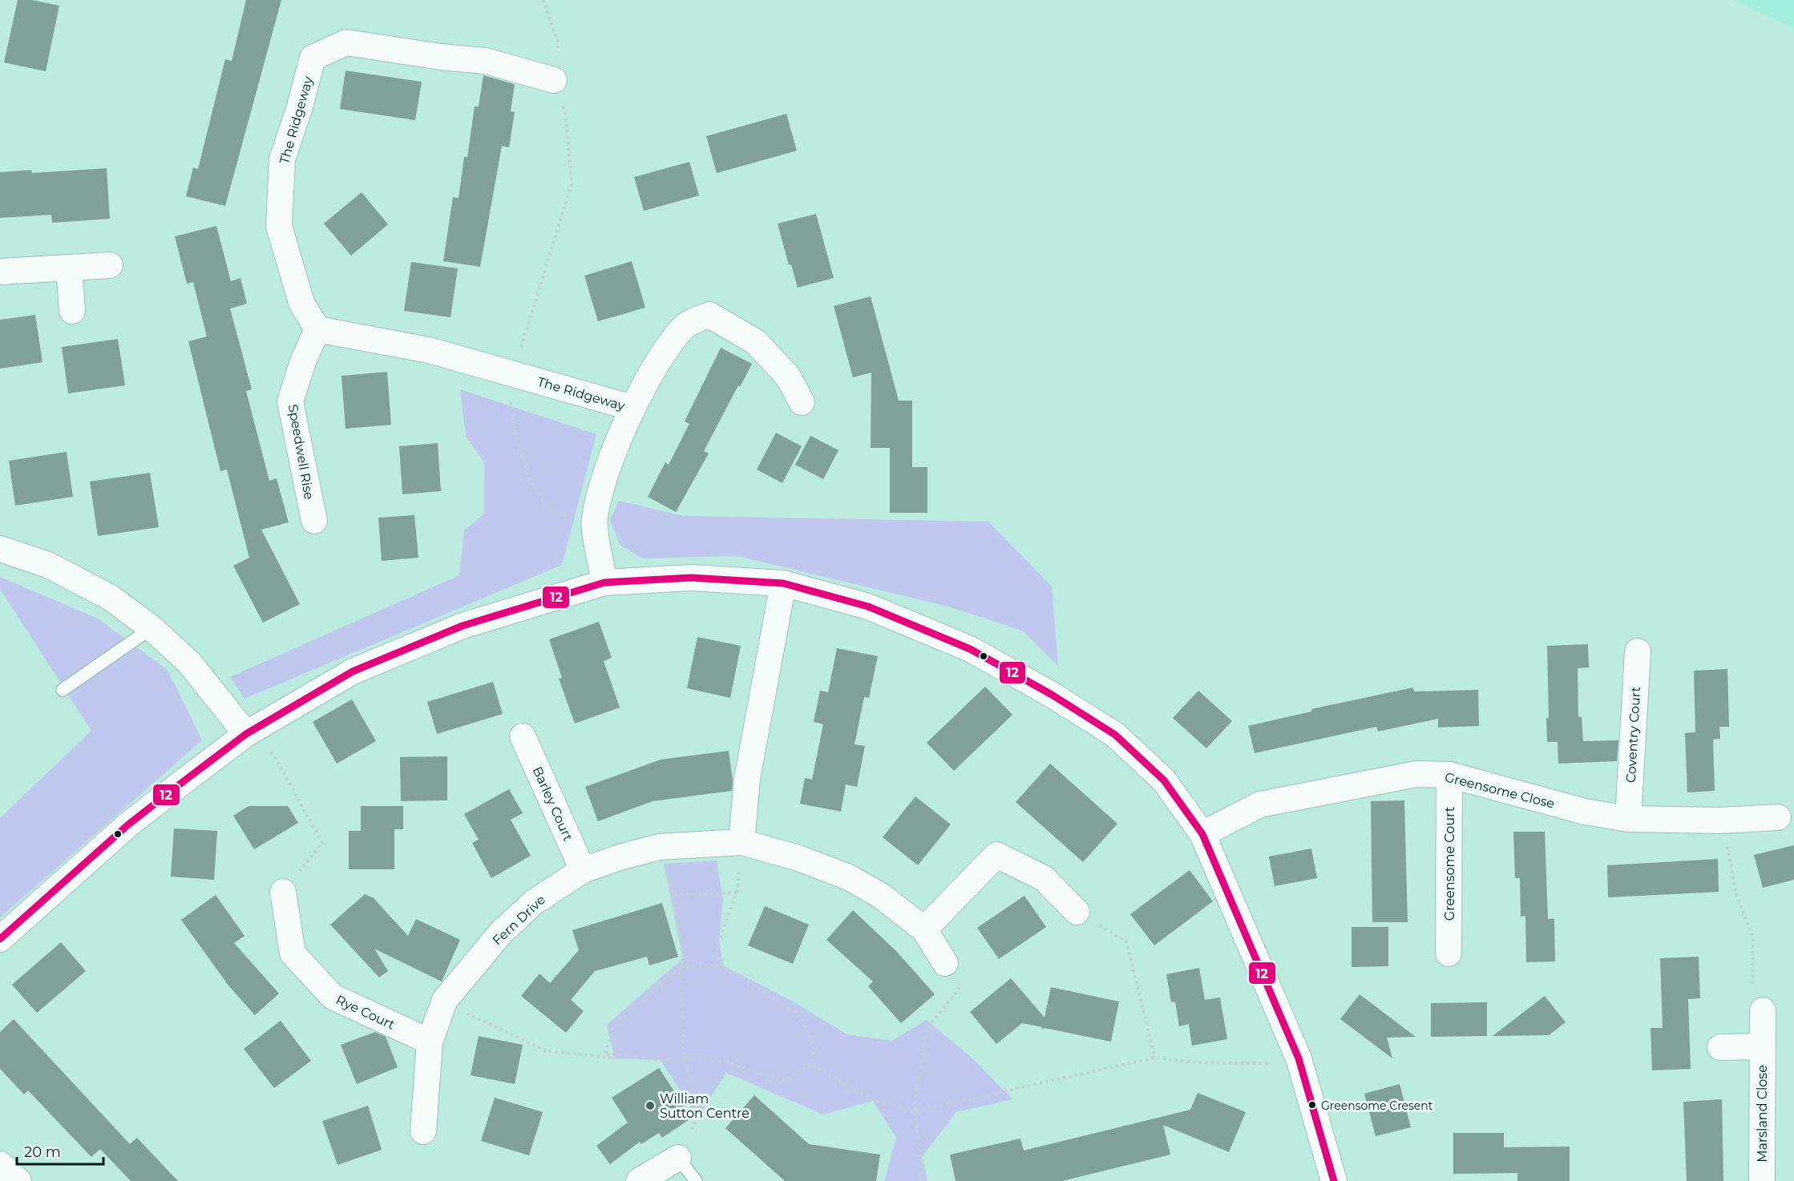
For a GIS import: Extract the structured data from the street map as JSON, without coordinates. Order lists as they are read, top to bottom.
{
  "streets": {
    "street": [
      "The Ridgeway",
      "Speedwell Rise",
      "Coventry Court",
      "Greensome Close",
      "Barley Court",
      "Greensome Court",
      "Fern Drive",
      "Rye Court",
      "Marsland Close"
    ]
  },
  "crossings": [
    ["The Ridgeway", "Speedwell Rise"],
    ["Coventry Court", "Greensome Close"],
    ["Greensome Close", "Greensome Court"],
    ["Barley Court", "Fern Drive"],
    ["Fern Drive", "Rye Court"]
  ],
  "places": ["Greensome Cresent", "William Sutton Centre"],
  "lines": ["transit line 12"],
  "scale_bar": "20 m"
}
